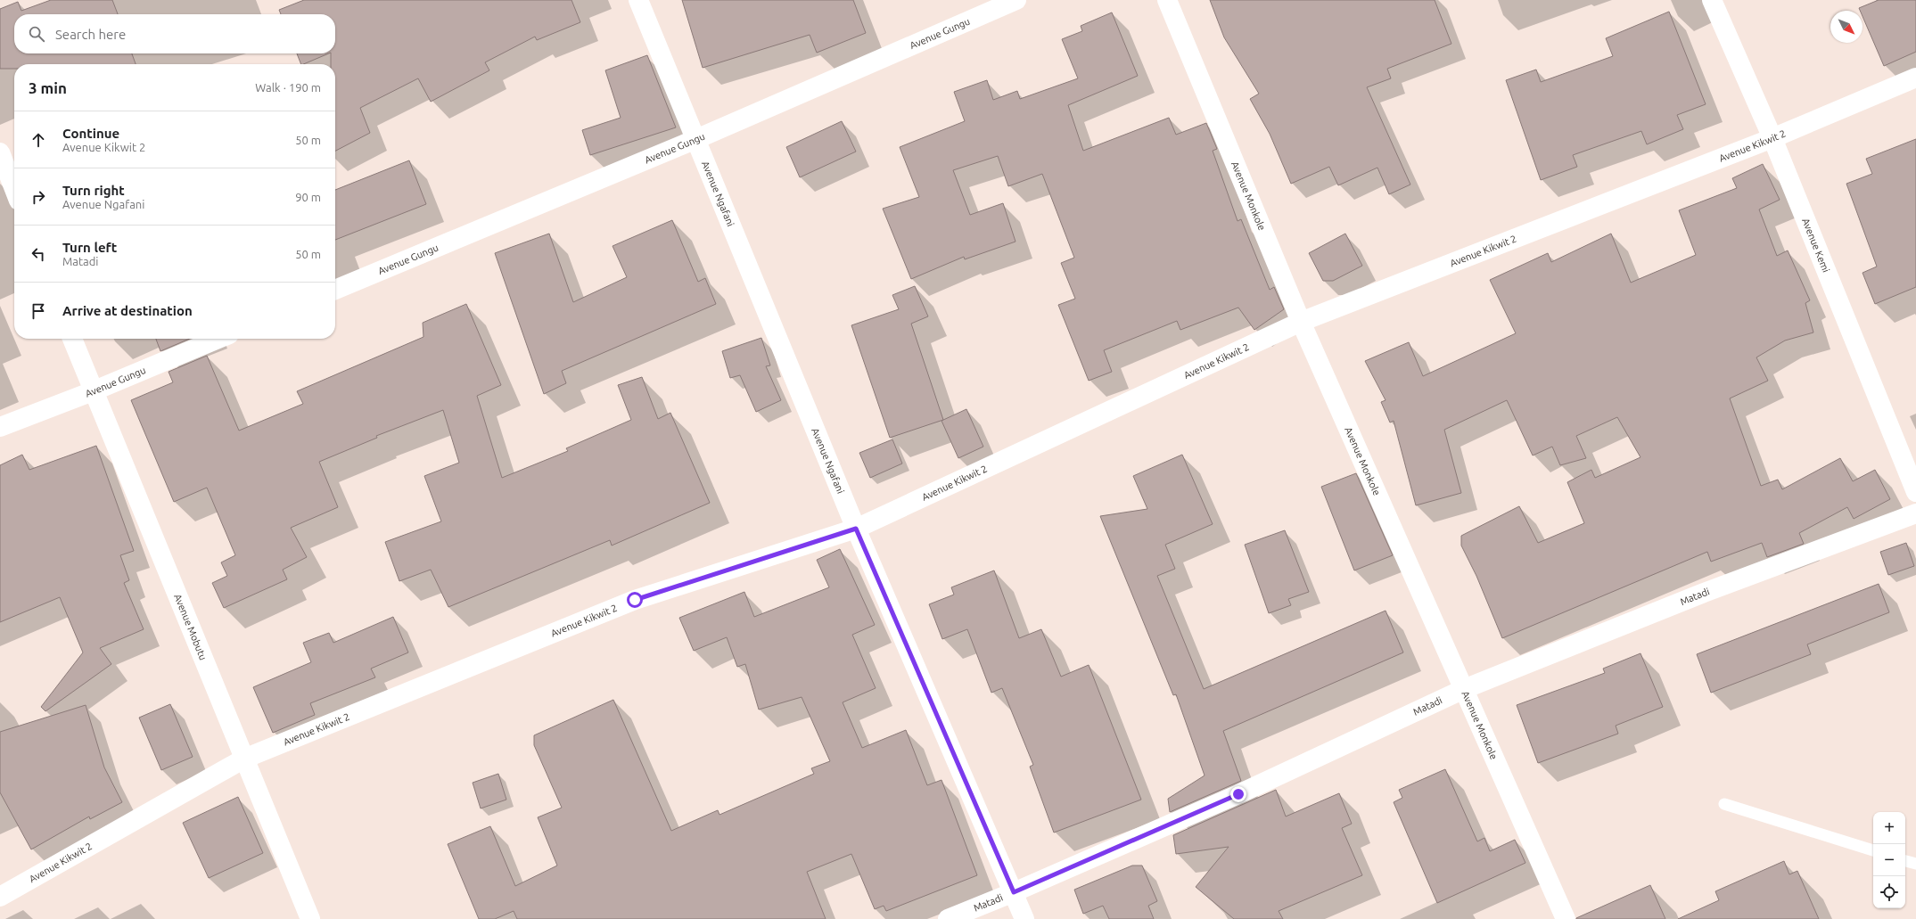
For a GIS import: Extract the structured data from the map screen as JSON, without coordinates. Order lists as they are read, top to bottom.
{
  "streets": {
    "street": [
      "Avenue Gungu",
      "Avenue Kikwit 2",
      "Avenue Ngafani",
      "Avenue Monkole",
      "Avenue Kemi",
      "Matadi",
      "Avenue Mobutu"
    ]
  },
  "crossings": [
    ["Avenue Gungu", "Avenue Ngafani"],
    ["Avenue Gungu", "Avenue Mobutu"],
    ["Avenue Kikwit 2", "Avenue Ngafani"],
    ["Avenue Kikwit 2", "Avenue Monkole"],
    ["Avenue Kikwit 2", "Avenue Kemi"],
    ["Avenue Kikwit 2", "Avenue Mobutu"],
    ["Avenue Ngafani", "Matadi"],
    ["Avenue Monkole", "Matadi"]
  ],
  "north": "bottom right",
  "page": {
    "search": "Search here",
    "heading": ["3 min", "Walk · 190 m"],
    "list": [
      ["Continue", "Avenue Kikwit 2", "50 m"],
      ["Turn right", "Avenue Ngafani", "90 m"],
      ["Turn left", "Matadi", "50 m"],
      "Arrive at destination"
    ],
    "map_buttons": ["+", "−"]
  }
}
